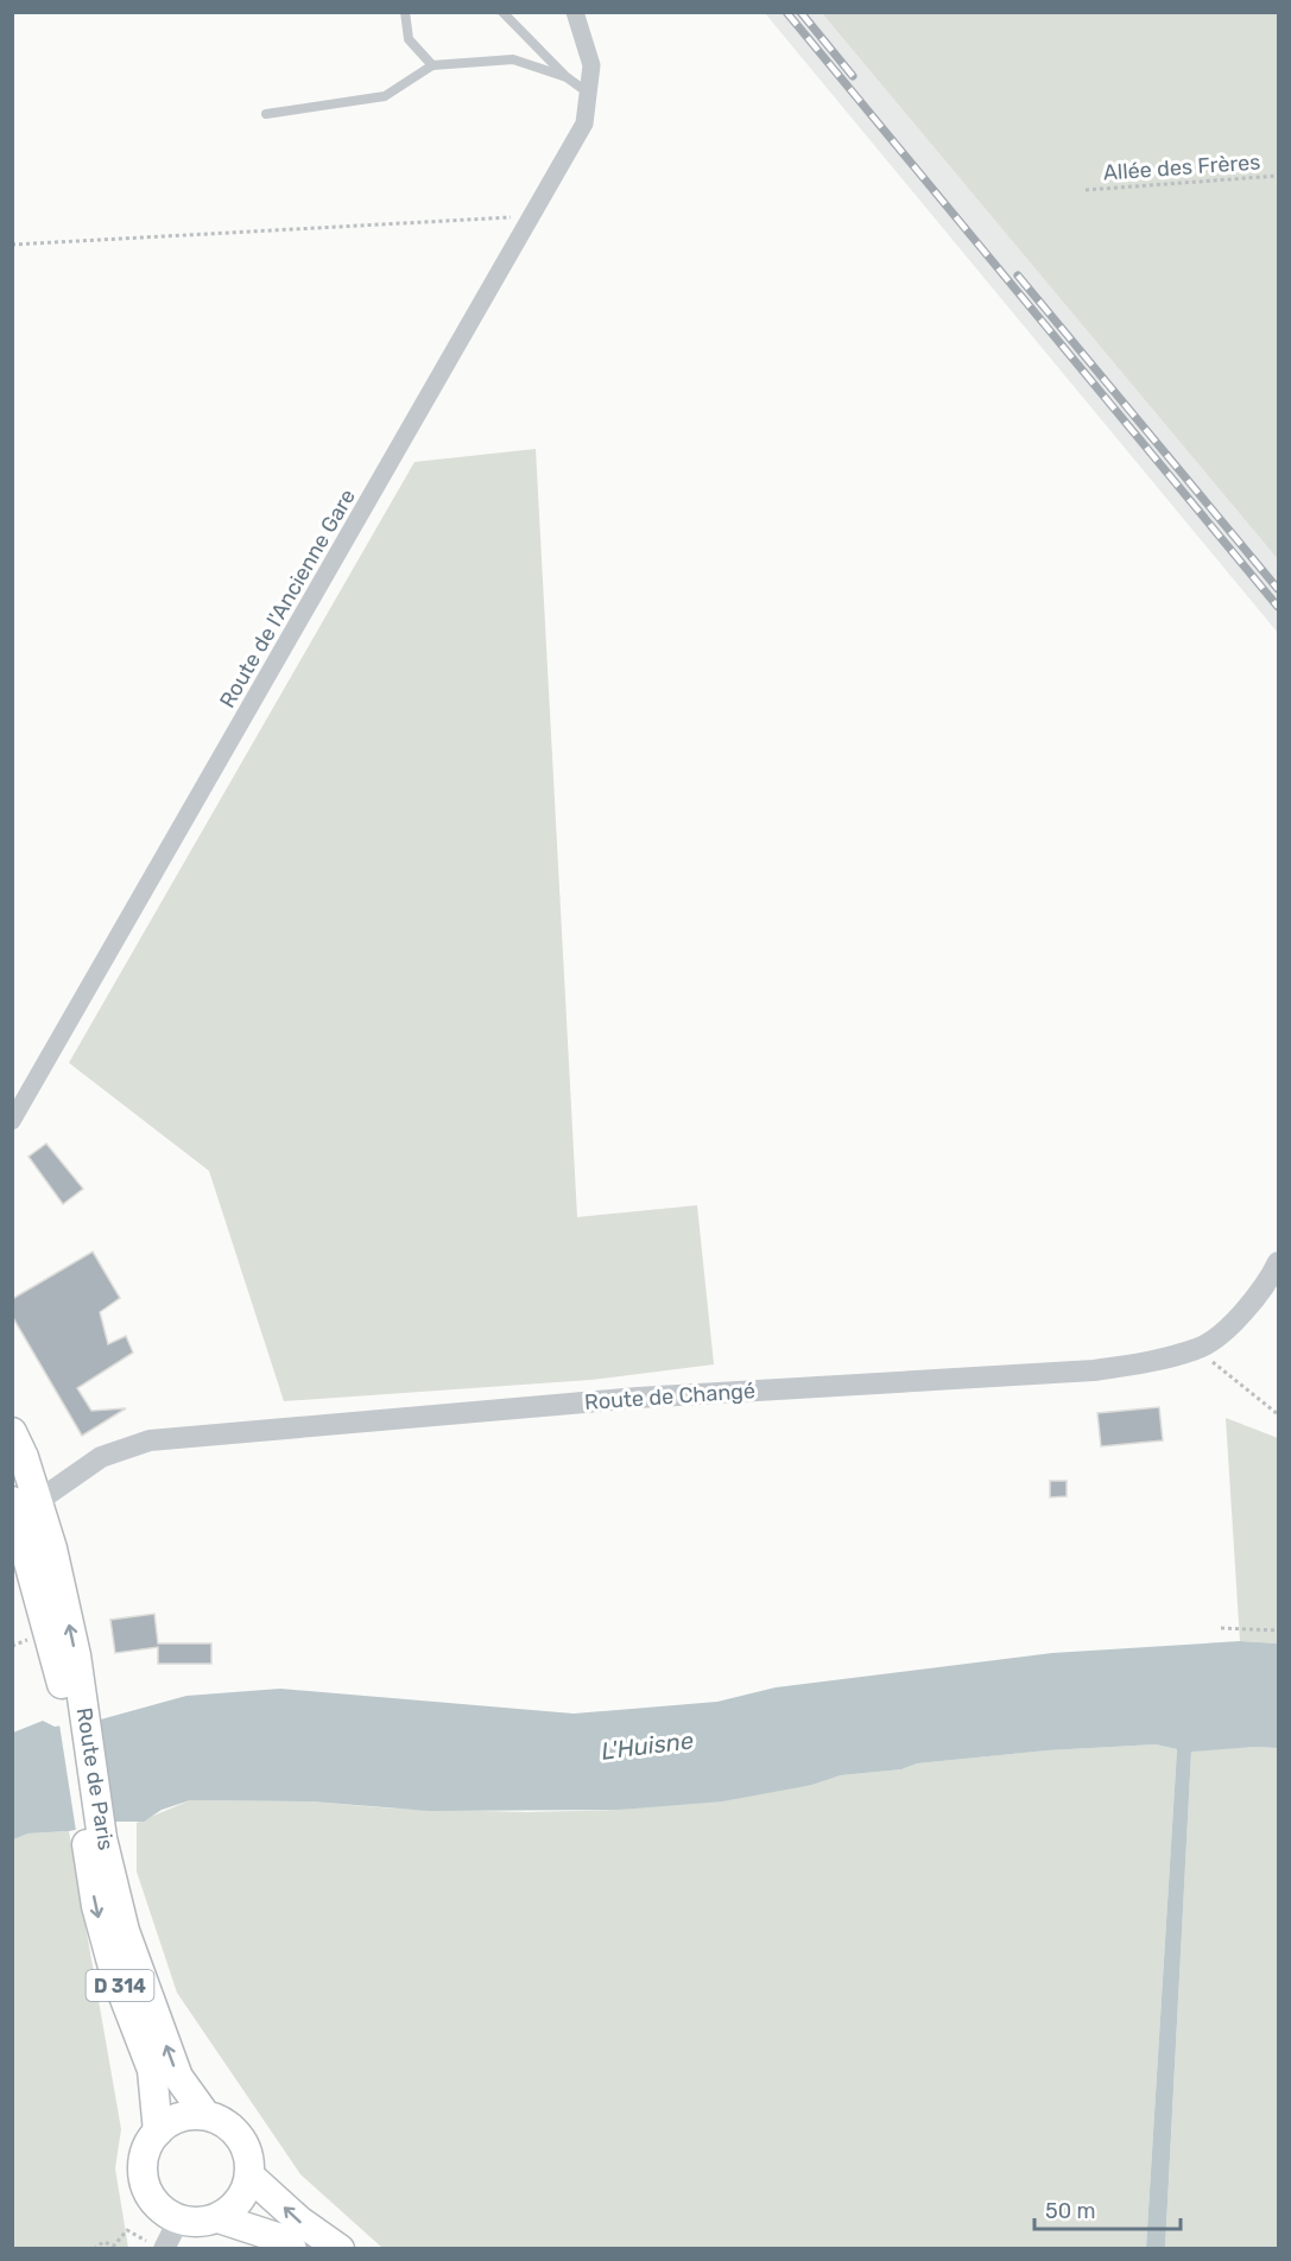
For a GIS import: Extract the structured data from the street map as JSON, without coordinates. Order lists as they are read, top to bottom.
{
  "streets": {
    "main road": ["Route de Paris", "D 314"],
    "street": ["Route de l'Ancienne Gare", "Route de Changé"],
    "path": ["Allée des Frères"]
  },
  "crossings": [
    ["Route de Changé", "Route de Paris"]
  ],
  "water": ["L'Huisne"],
  "scale_bar": "50 m"
}
